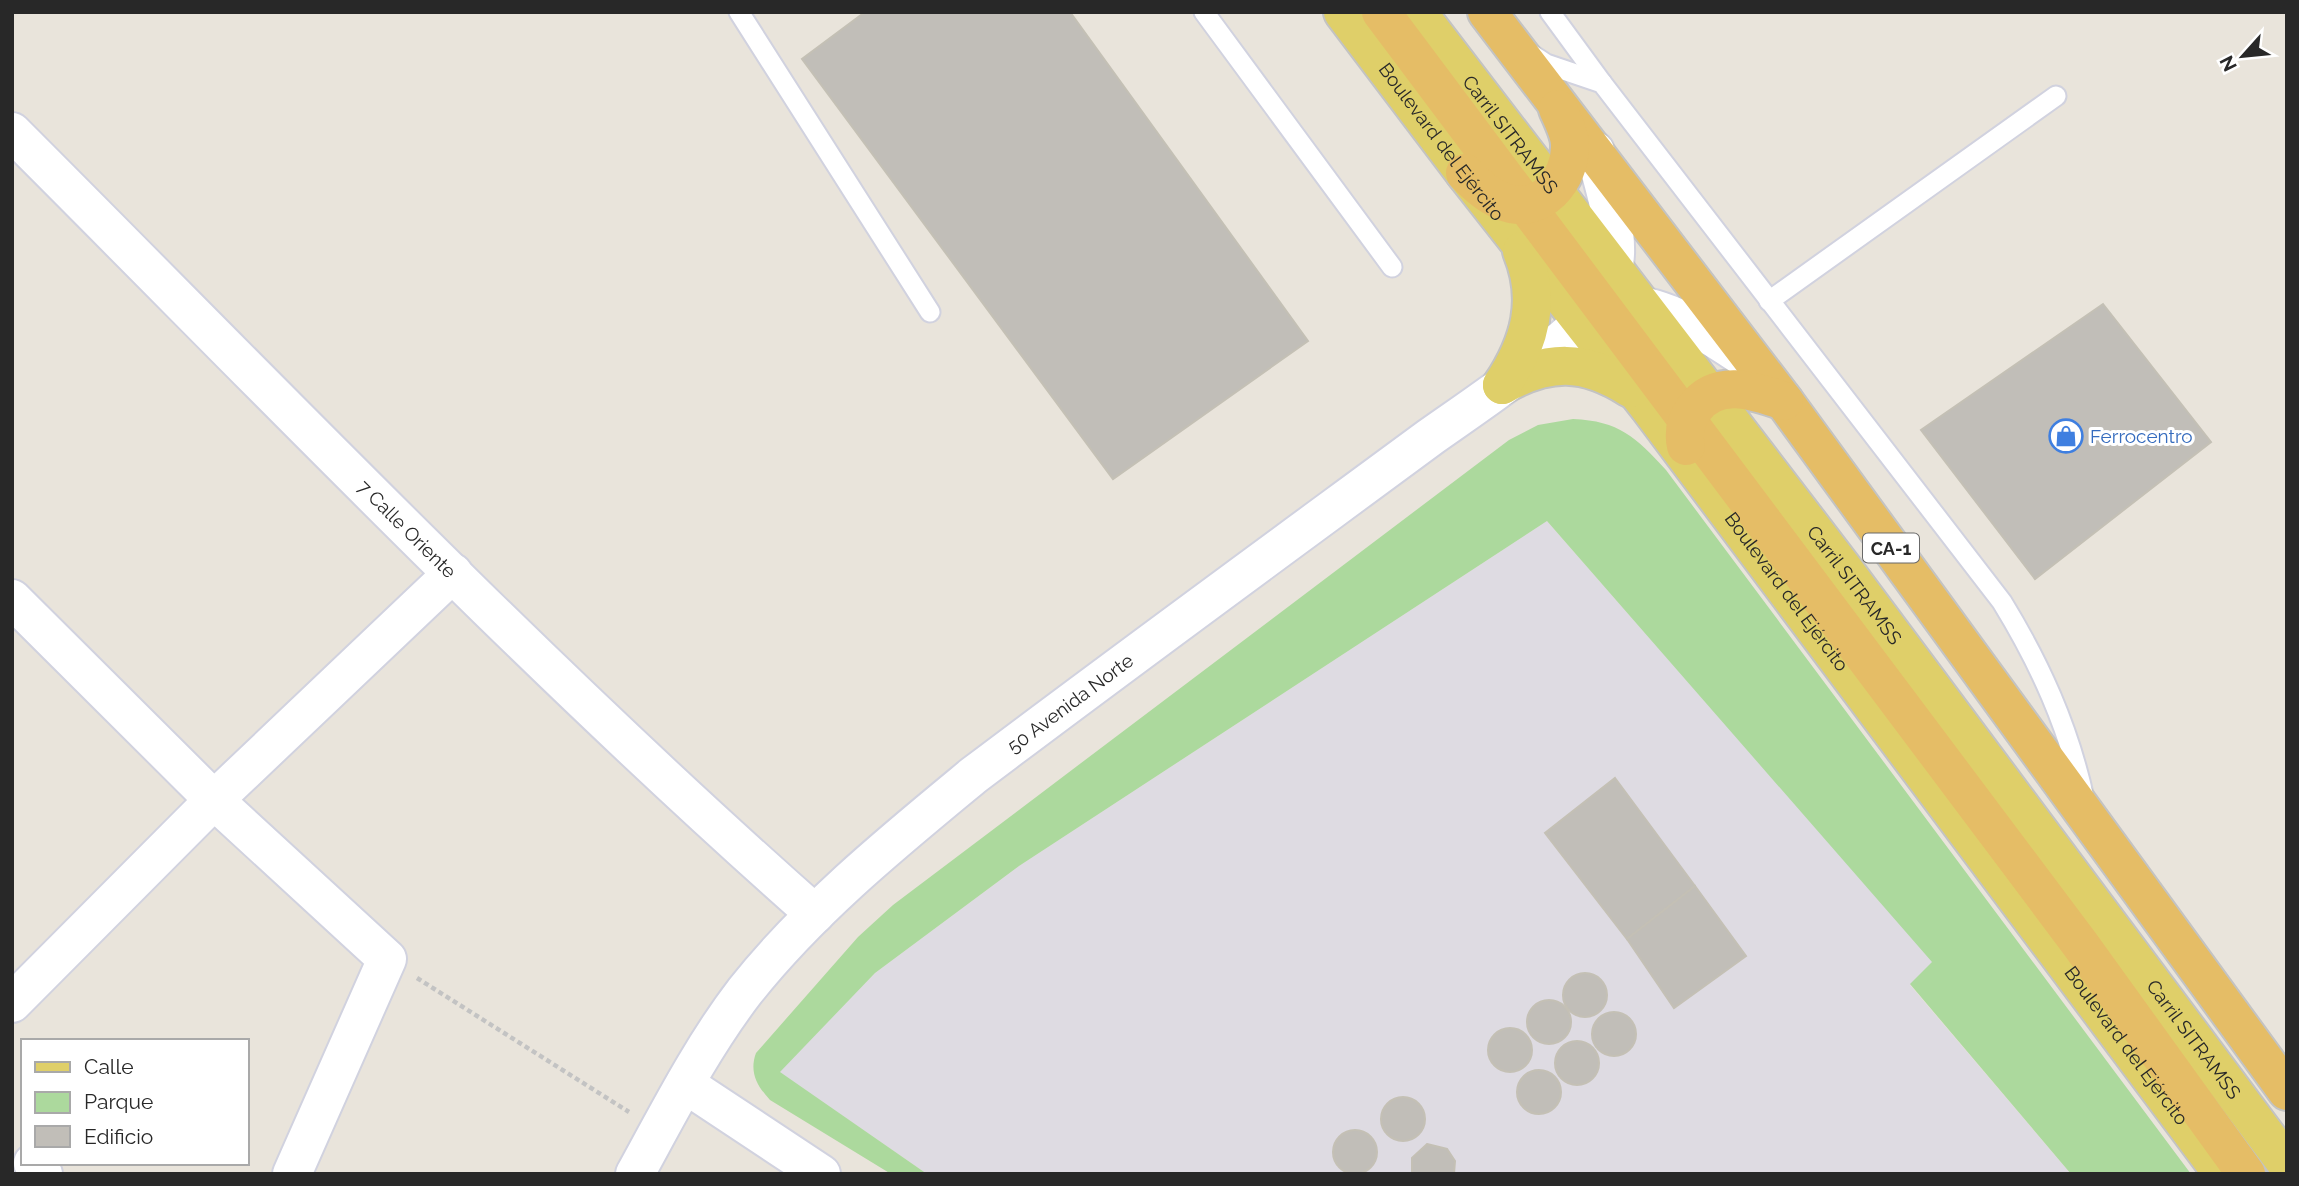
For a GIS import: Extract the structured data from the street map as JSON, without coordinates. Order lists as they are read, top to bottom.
{
  "streets": {
    "highway": ["Boulevard del Ejército", "CA-1"],
    "main road": ["Carril SITRAMSS"],
    "street": ["7 Calle Oriente", "50 Avenida Norte"]
  },
  "crossings": [
    ["Boulevard del Ejército", "50 Avenida Norte"],
    ["7 Calle Oriente", "50 Avenida Norte"],
    ["CA-1", "50 Avenida Norte"]
  ],
  "places": {
    "shop": ["Ferrocentro"]
  },
  "legend": ["Calle", "Parque", "Edificio"],
  "north": "bottom left"
}
